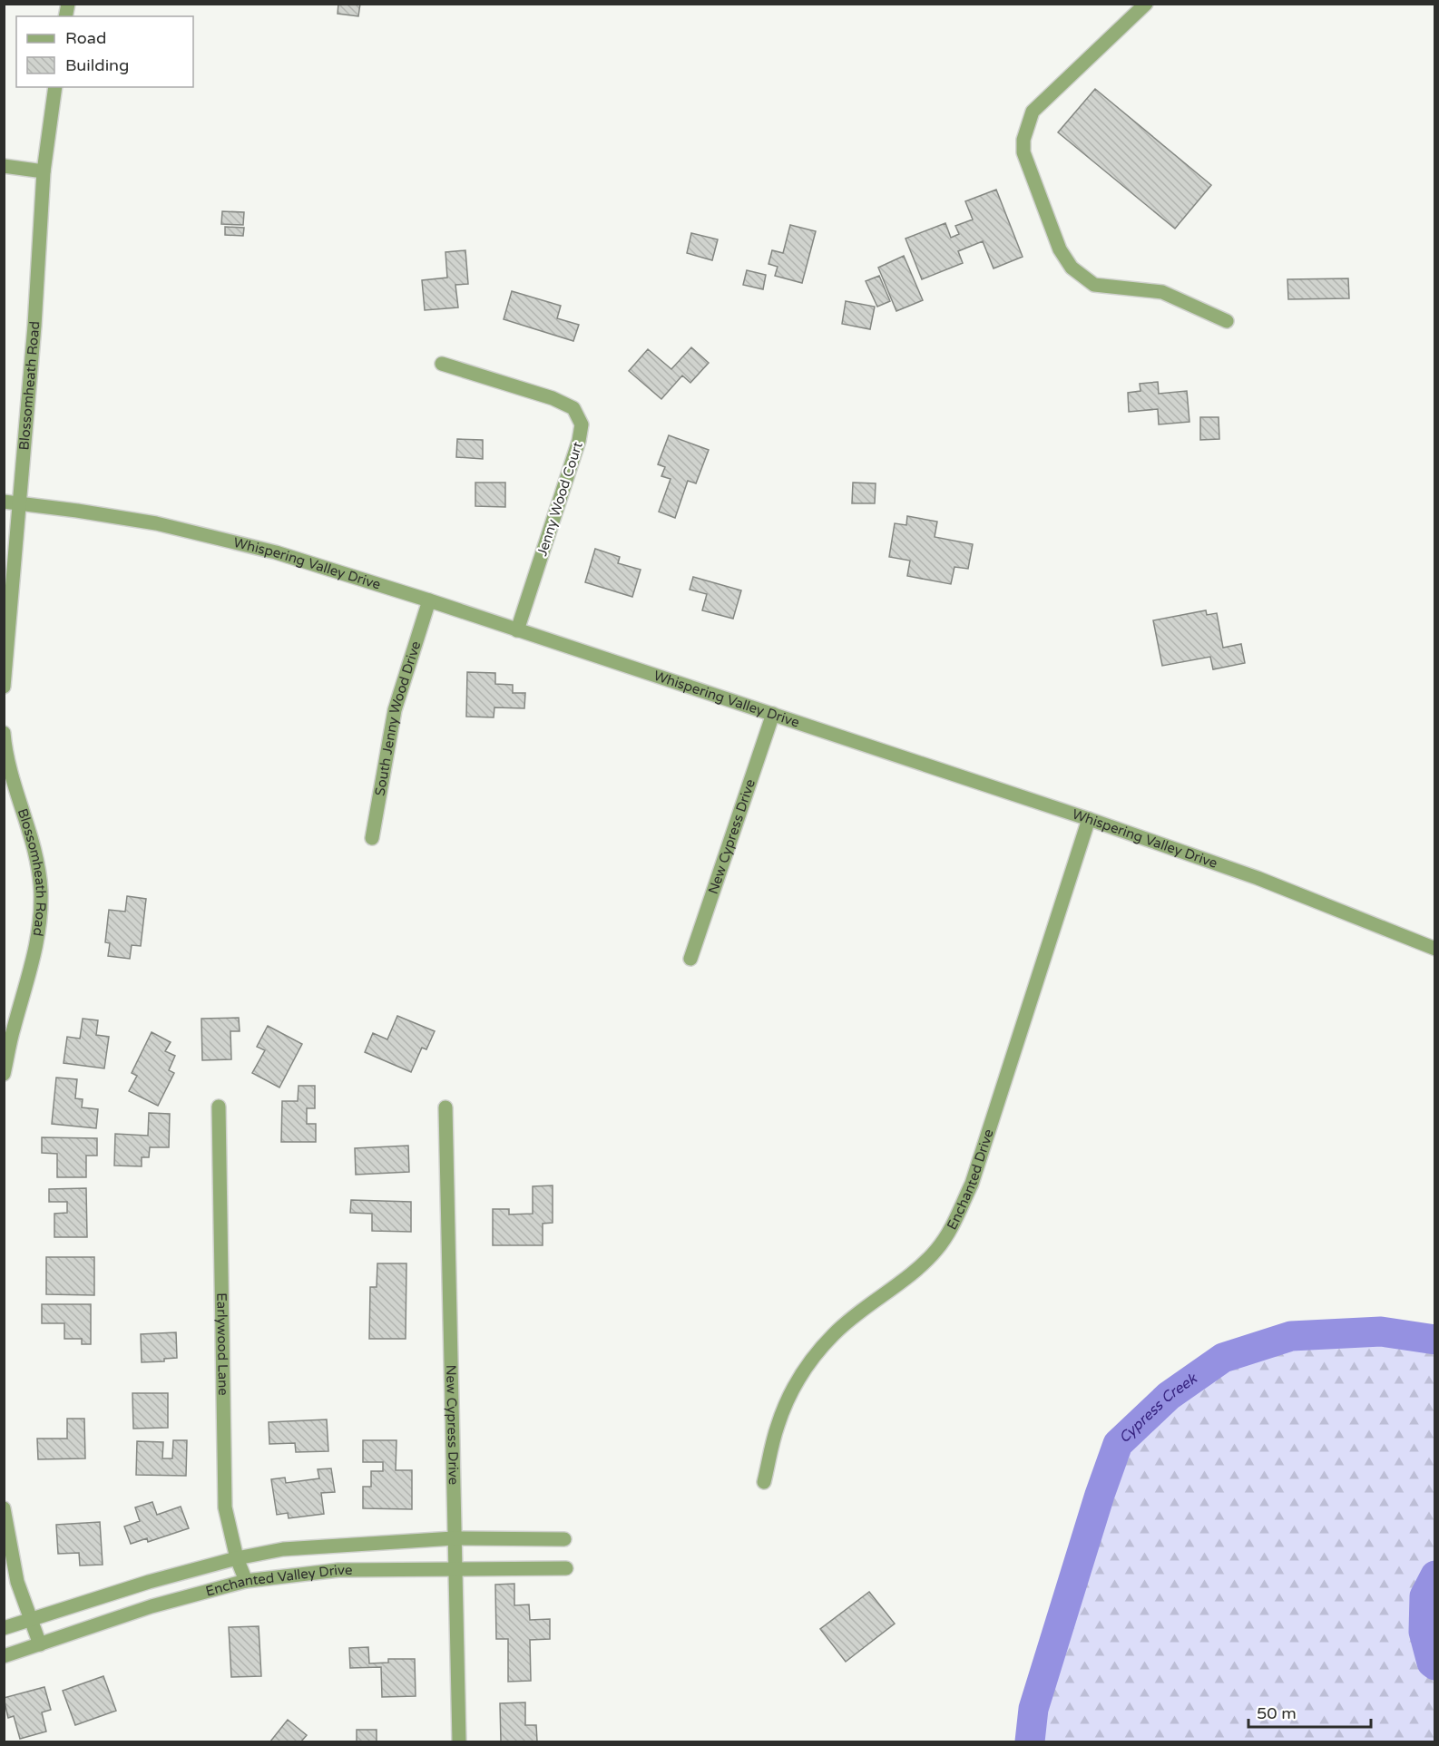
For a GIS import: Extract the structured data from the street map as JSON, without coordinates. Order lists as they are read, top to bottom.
{
  "streets": {
    "street": [
      "Blossomheath Road",
      "Jenny Wood Court",
      "Whispering Valley Drive",
      "South Jenny Wood Drive",
      "New Cypress Drive",
      "Enchanted Drive",
      "Earlywood Lane",
      "Enchanted Valley Drive"
    ]
  },
  "crossings": [
    ["Blossomheath Road", "Whispering Valley Drive"],
    ["Jenny Wood Court", "Whispering Valley Drive"],
    ["Whispering Valley Drive", "South Jenny Wood Drive"],
    ["Whispering Valley Drive", "New Cypress Drive"],
    ["Whispering Valley Drive", "Enchanted Drive"],
    ["New Cypress Drive", "Enchanted Valley Drive"],
    ["Earlywood Lane", "Enchanted Valley Drive"]
  ],
  "water": ["Cypress Creek"],
  "legend": ["Road", "Building"],
  "scale_bar": "50 m"
}
